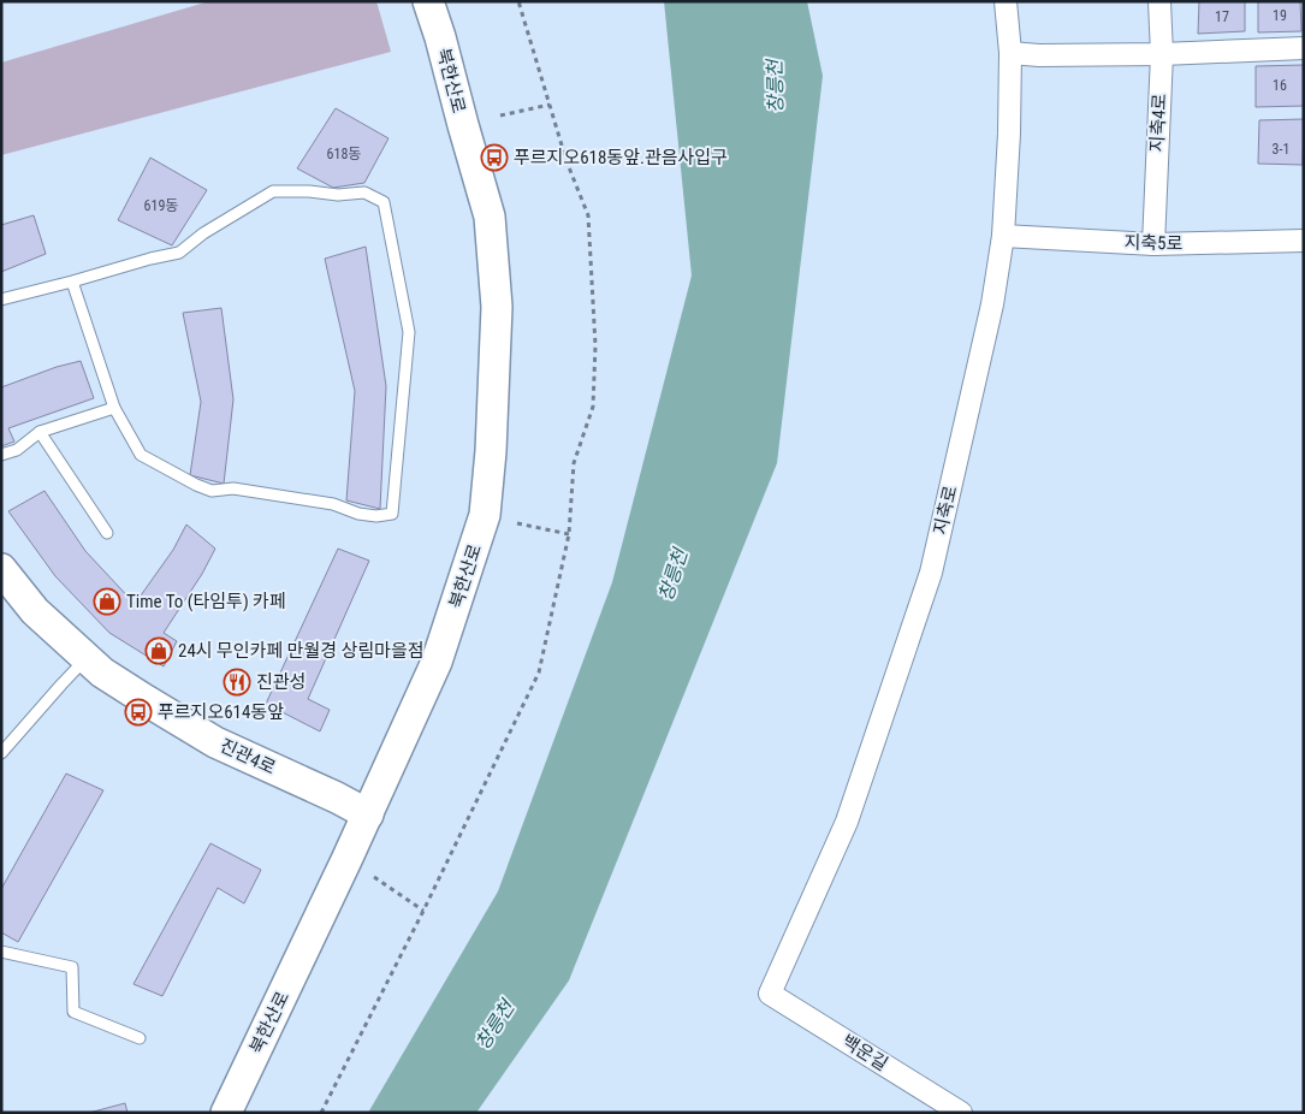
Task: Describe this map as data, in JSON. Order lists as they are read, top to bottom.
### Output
{
  "streets": {
    "main road": ["북한산로", "진관4로"],
    "street": [
      "지축4로",
      "지축5로",
      "지축로",
      "백운길"
    ]
  },
  "crossings": [
    ["북한산로", "진관4로"],
    ["지축4로", "지축5로"],
    ["지축5로", "지축로"],
    ["지축로", "백운길"]
  ],
  "water": ["창릉천"],
  "places": {
    "bus stop": ["푸르지오618동앞.관음사입구", "푸르지오614동앞"],
    "shop": ["Time To (타임투) 카페", "24시 무인카페 만월경 상림마을점"],
    "restaurant": ["진관성"]
  },
  "house_numbers": [
    "19",
    "17",
    "16",
    "3-1",
    "618동",
    "619동"
  ]
}
